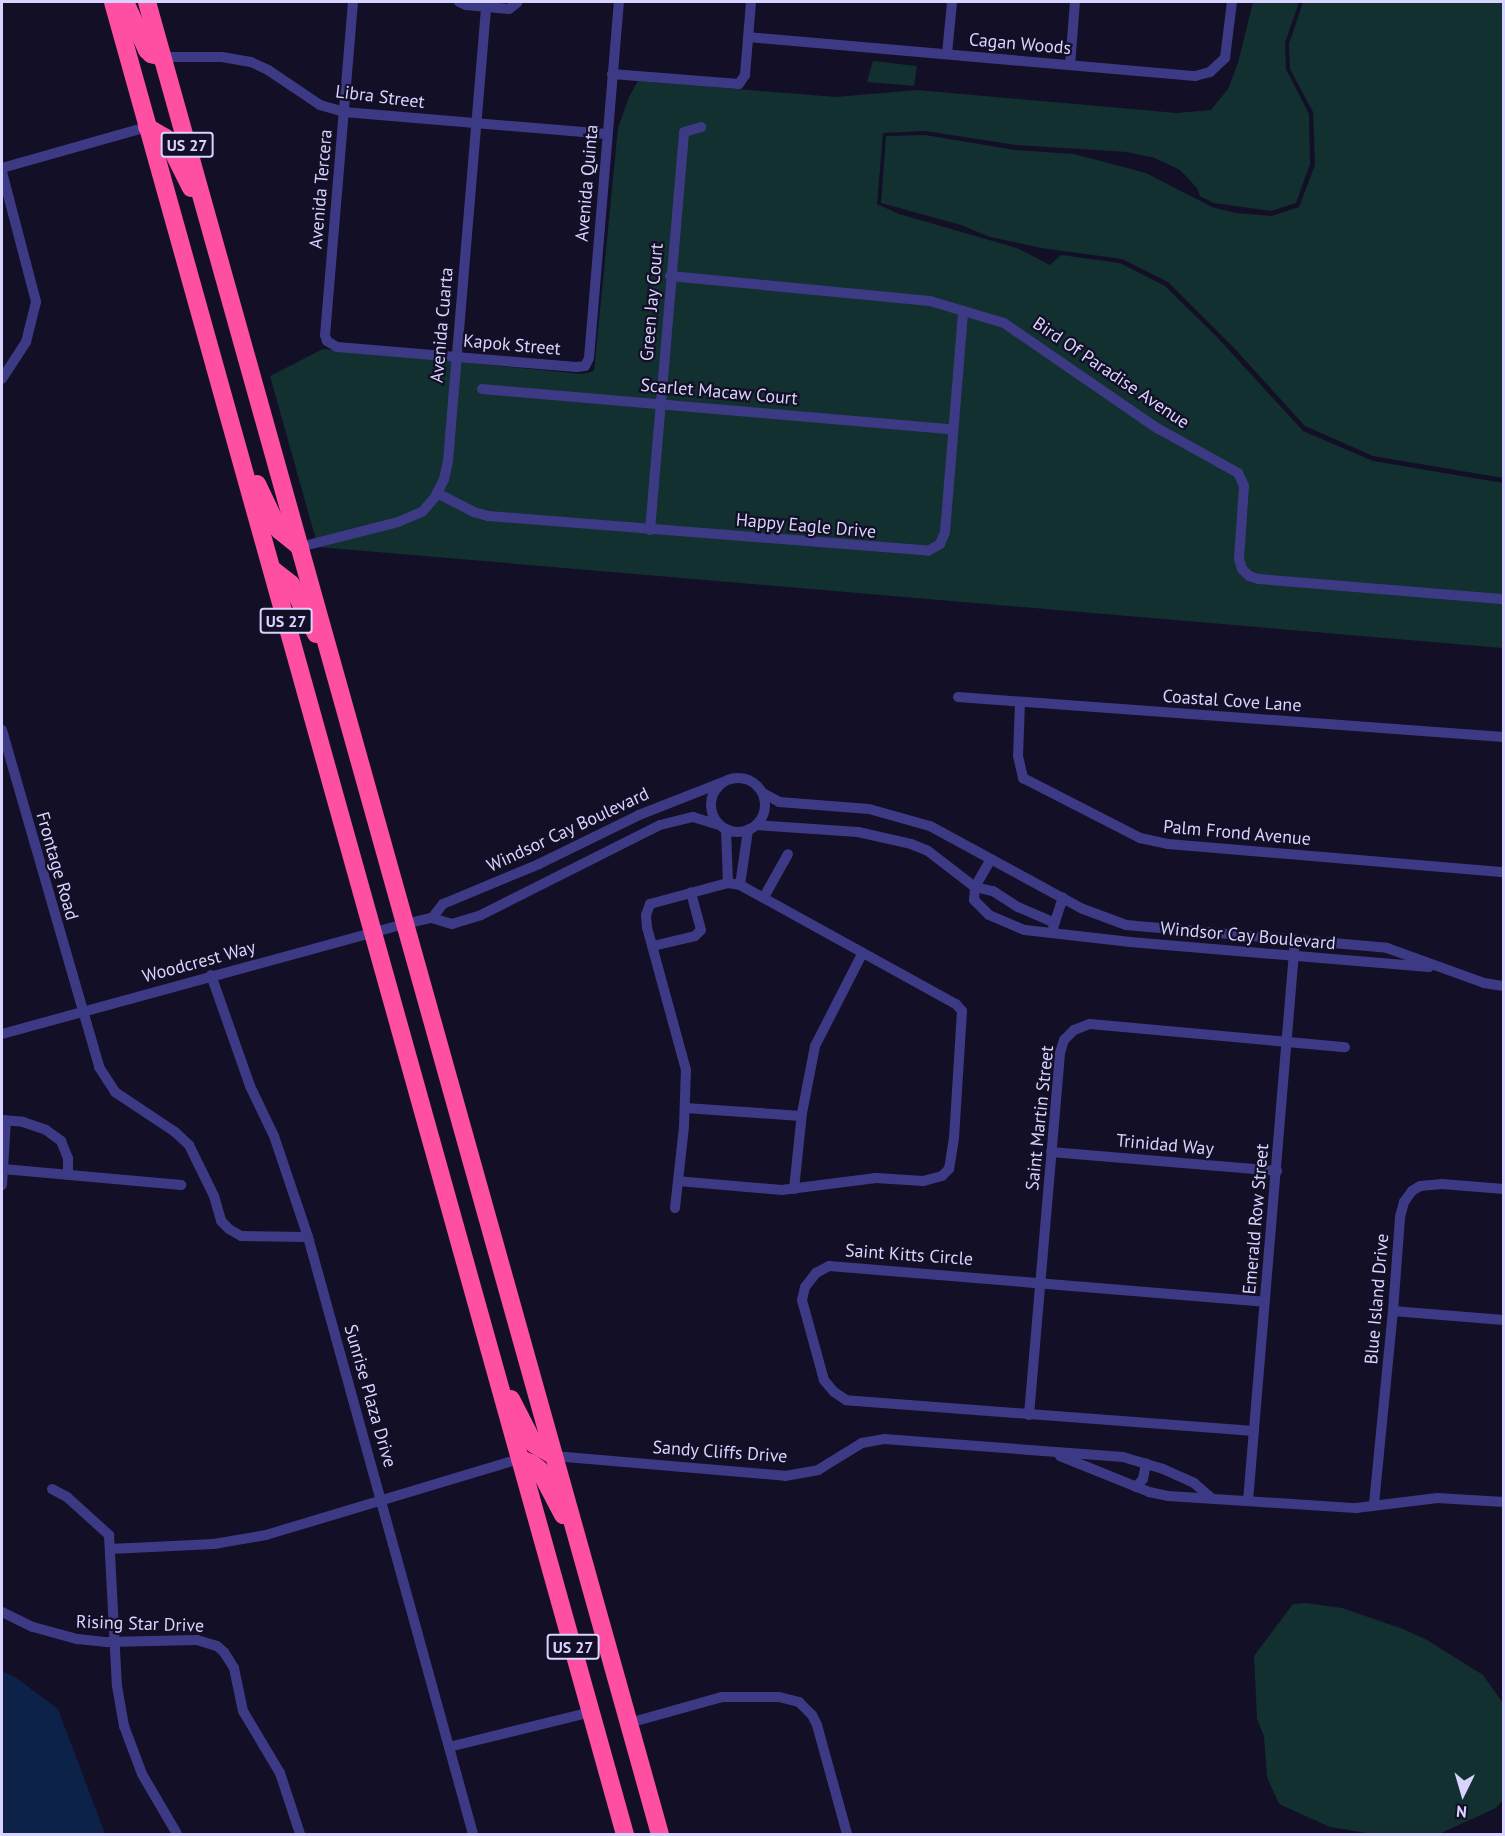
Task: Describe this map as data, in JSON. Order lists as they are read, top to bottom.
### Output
{
  "streets": {
    "highway": ["US 27"],
    "street": [
      "Cagan Woods",
      "Libra Street",
      "Avenida Quinta",
      "Avenida Tercera",
      "Green Jay Court",
      "Avenida Cuarta",
      "Kapok Street",
      "Bird Of Paradise Avenue",
      "Scarlet Macaw Court",
      "Happy Eagle Drive",
      "Coastal Cove Lane",
      "Windsor Cay Boulevard",
      "Palm Frond Avenue",
      "Frontage Road",
      "Woodcrest Way",
      "Saint Martin Street",
      "Trinidad Way",
      "Emerald Row Street",
      "Saint Kitts Circle",
      "Blue Island Drive",
      "Sunrise Plaza Drive",
      "Sandy Cliffs Drive",
      "Rising Star Drive"
    ]
  },
  "crossings": [
    ["Libra Street", "US 27"],
    ["Libra Street", "Avenida Quinta"],
    ["Libra Street", "Avenida Tercera"],
    ["Libra Street", "Avenida Cuarta"],
    ["US 27", "Avenida Cuarta"],
    ["US 27", "Windsor Cay Boulevard"],
    ["US 27", "Woodcrest Way"],
    ["US 27", "Sandy Cliffs Drive"],
    ["Avenida Quinta", "Kapok Street"],
    ["Avenida Tercera", "Kapok Street"],
    ["Green Jay Court", "Bird Of Paradise Avenue"],
    ["Green Jay Court", "Scarlet Macaw Court"],
    ["Green Jay Court", "Happy Eagle Drive"],
    ["Avenida Cuarta", "Kapok Street"],
    ["Avenida Cuarta", "Happy Eagle Drive"],
    ["Bird Of Paradise Avenue", "Happy Eagle Drive"],
    ["Scarlet Macaw Court", "Happy Eagle Drive"],
    ["Coastal Cove Lane", "Palm Frond Avenue"],
    ["Windsor Cay Boulevard", "Woodcrest Way"],
    ["Windsor Cay Boulevard", "Emerald Row Street"],
    ["Frontage Road", "Woodcrest Way"],
    ["Frontage Road", "Sunrise Plaza Drive"],
    ["Woodcrest Way", "Sunrise Plaza Drive"],
    ["Saint Martin Street", "Trinidad Way"],
    ["Saint Martin Street", "Emerald Row Street"],
    ["Saint Martin Street", "Saint Kitts Circle"],
    ["Trinidad Way", "Emerald Row Street"],
    ["Emerald Row Street", "Saint Kitts Circle"],
    ["Emerald Row Street", "Sandy Cliffs Drive"],
    ["Blue Island Drive", "Sandy Cliffs Drive"]
  ],
  "north": "bottom"
}
